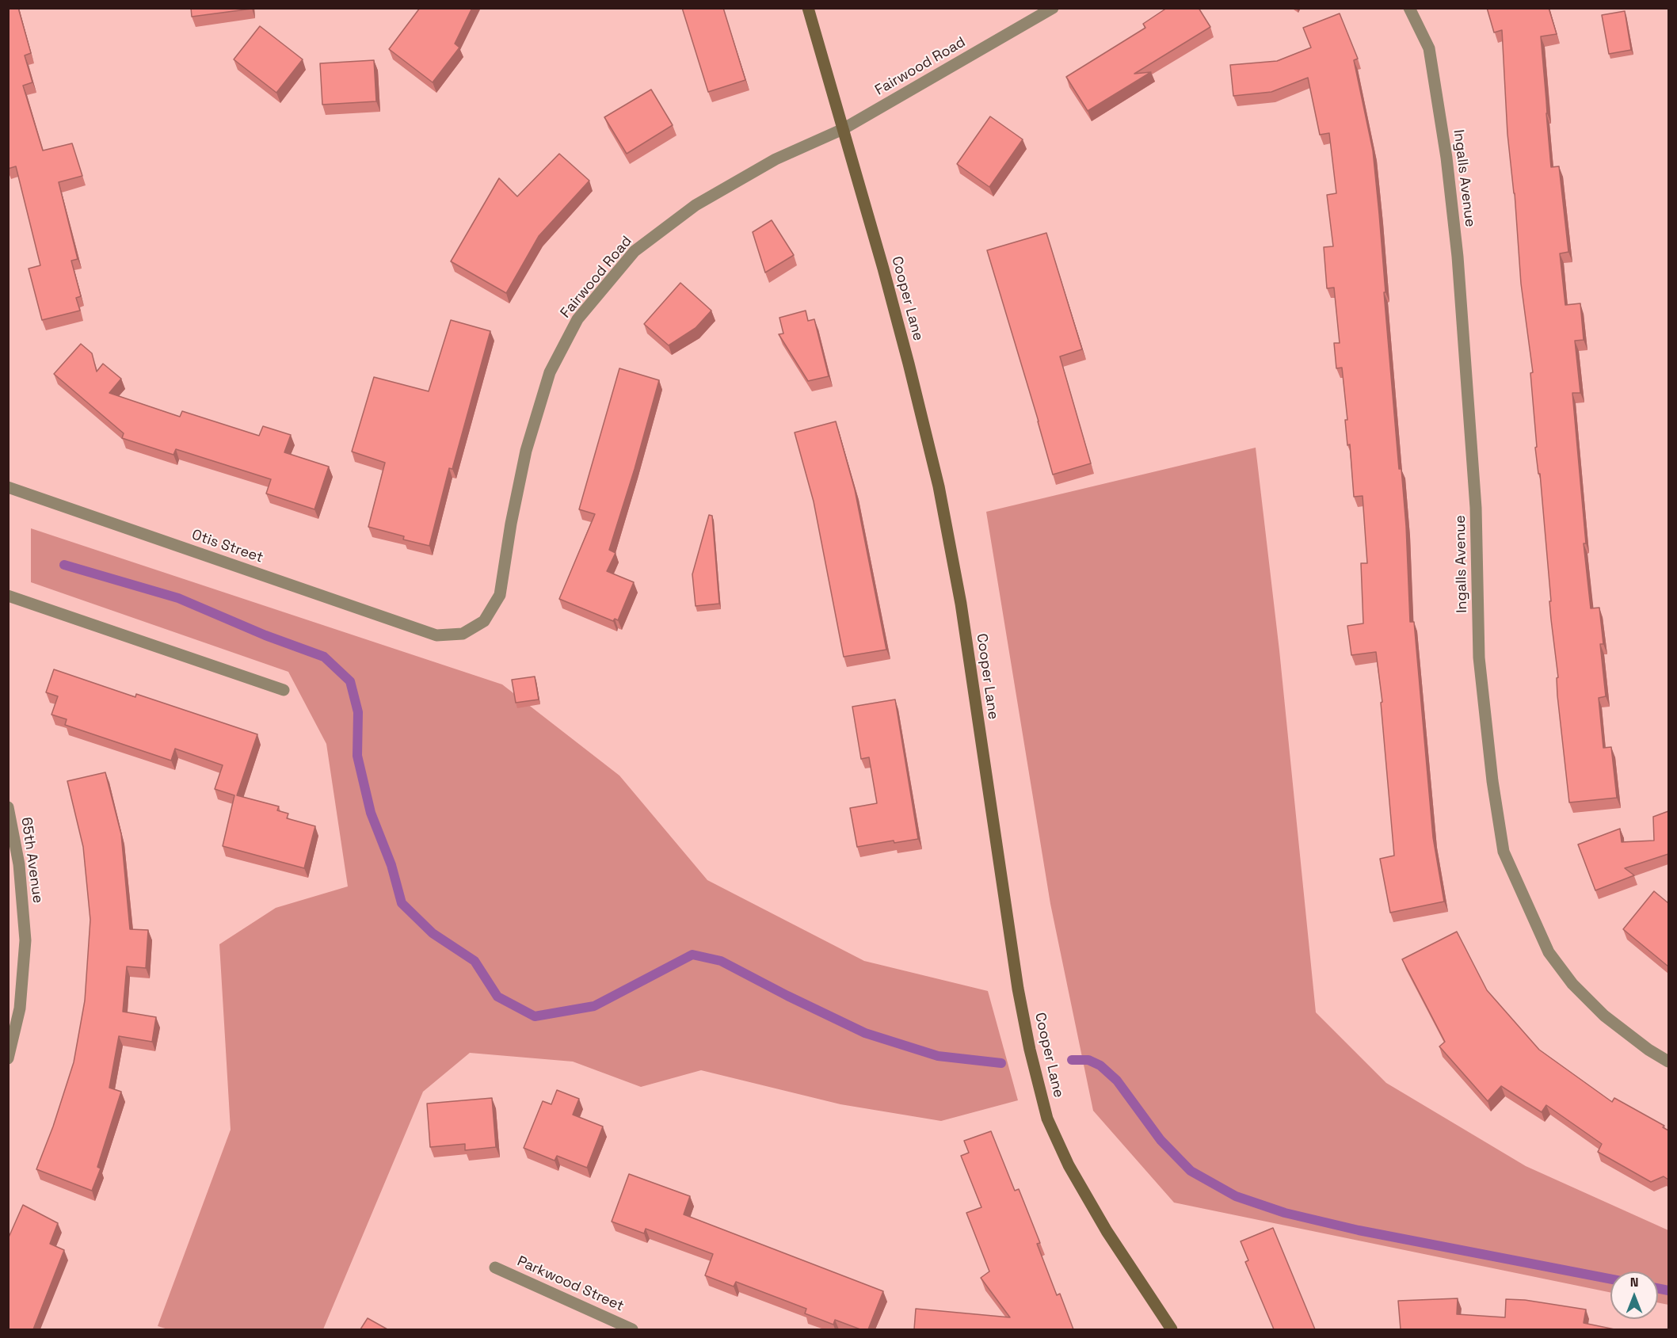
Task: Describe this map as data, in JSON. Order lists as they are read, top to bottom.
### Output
{
  "streets": {
    "street": [
      "Fairwood Road",
      "Ingalls Avenue",
      "Cooper Lane",
      "Otis Street",
      "65th Avenue",
      "Parkwood Street"
    ]
  },
  "crossings": [
    ["Fairwood Road", "Cooper Lane"],
    ["Fairwood Road", "Otis Street"]
  ],
  "north": "top"
}
